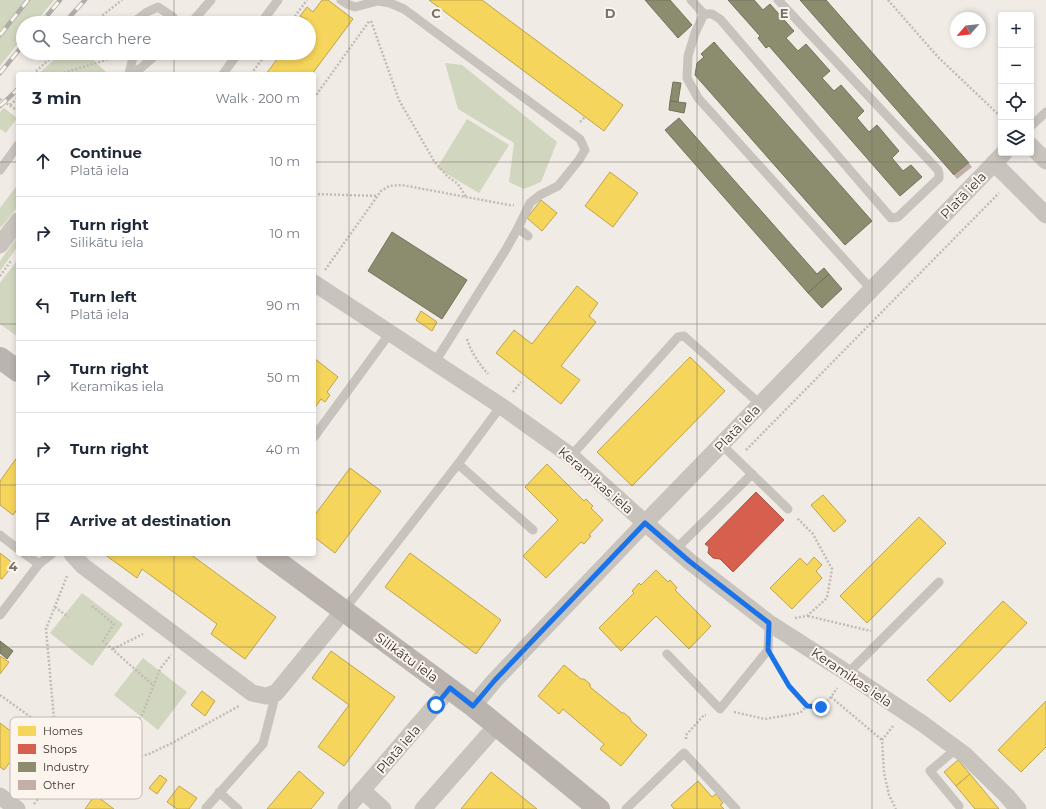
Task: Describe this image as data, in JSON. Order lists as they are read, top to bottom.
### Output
{
  "streets": {
    "main road": ["Silikātu iela"],
    "street": ["Platā iela", "Keramikas iela"]
  },
  "crossings": [
    ["Platā iela", "Keramikas iela"],
    ["Platā iela", "Silikātu iela"]
  ],
  "legend": [
    "Homes",
    "Shops",
    "Industry",
    "Other"
  ],
  "north": "bottom left",
  "page": {
    "map_buttons": ["+", "−"],
    "search": "Search here",
    "heading": ["3 min", "Walk · 200 m"],
    "list": [
      ["Continue", "Platā iela", "10 m"],
      ["Turn right", "Silikātu iela", "10 m"],
      ["Turn left", "Platā iela", "90 m"],
      ["Turn right", "Keramikas iela", "50 m"],
      ["Turn right", "40 m"],
      "Arrive at destination"
    ]
  },
  "grid": {
    "columns": ["C", "D", "E"],
    "rows": ["4"]
  }
}
